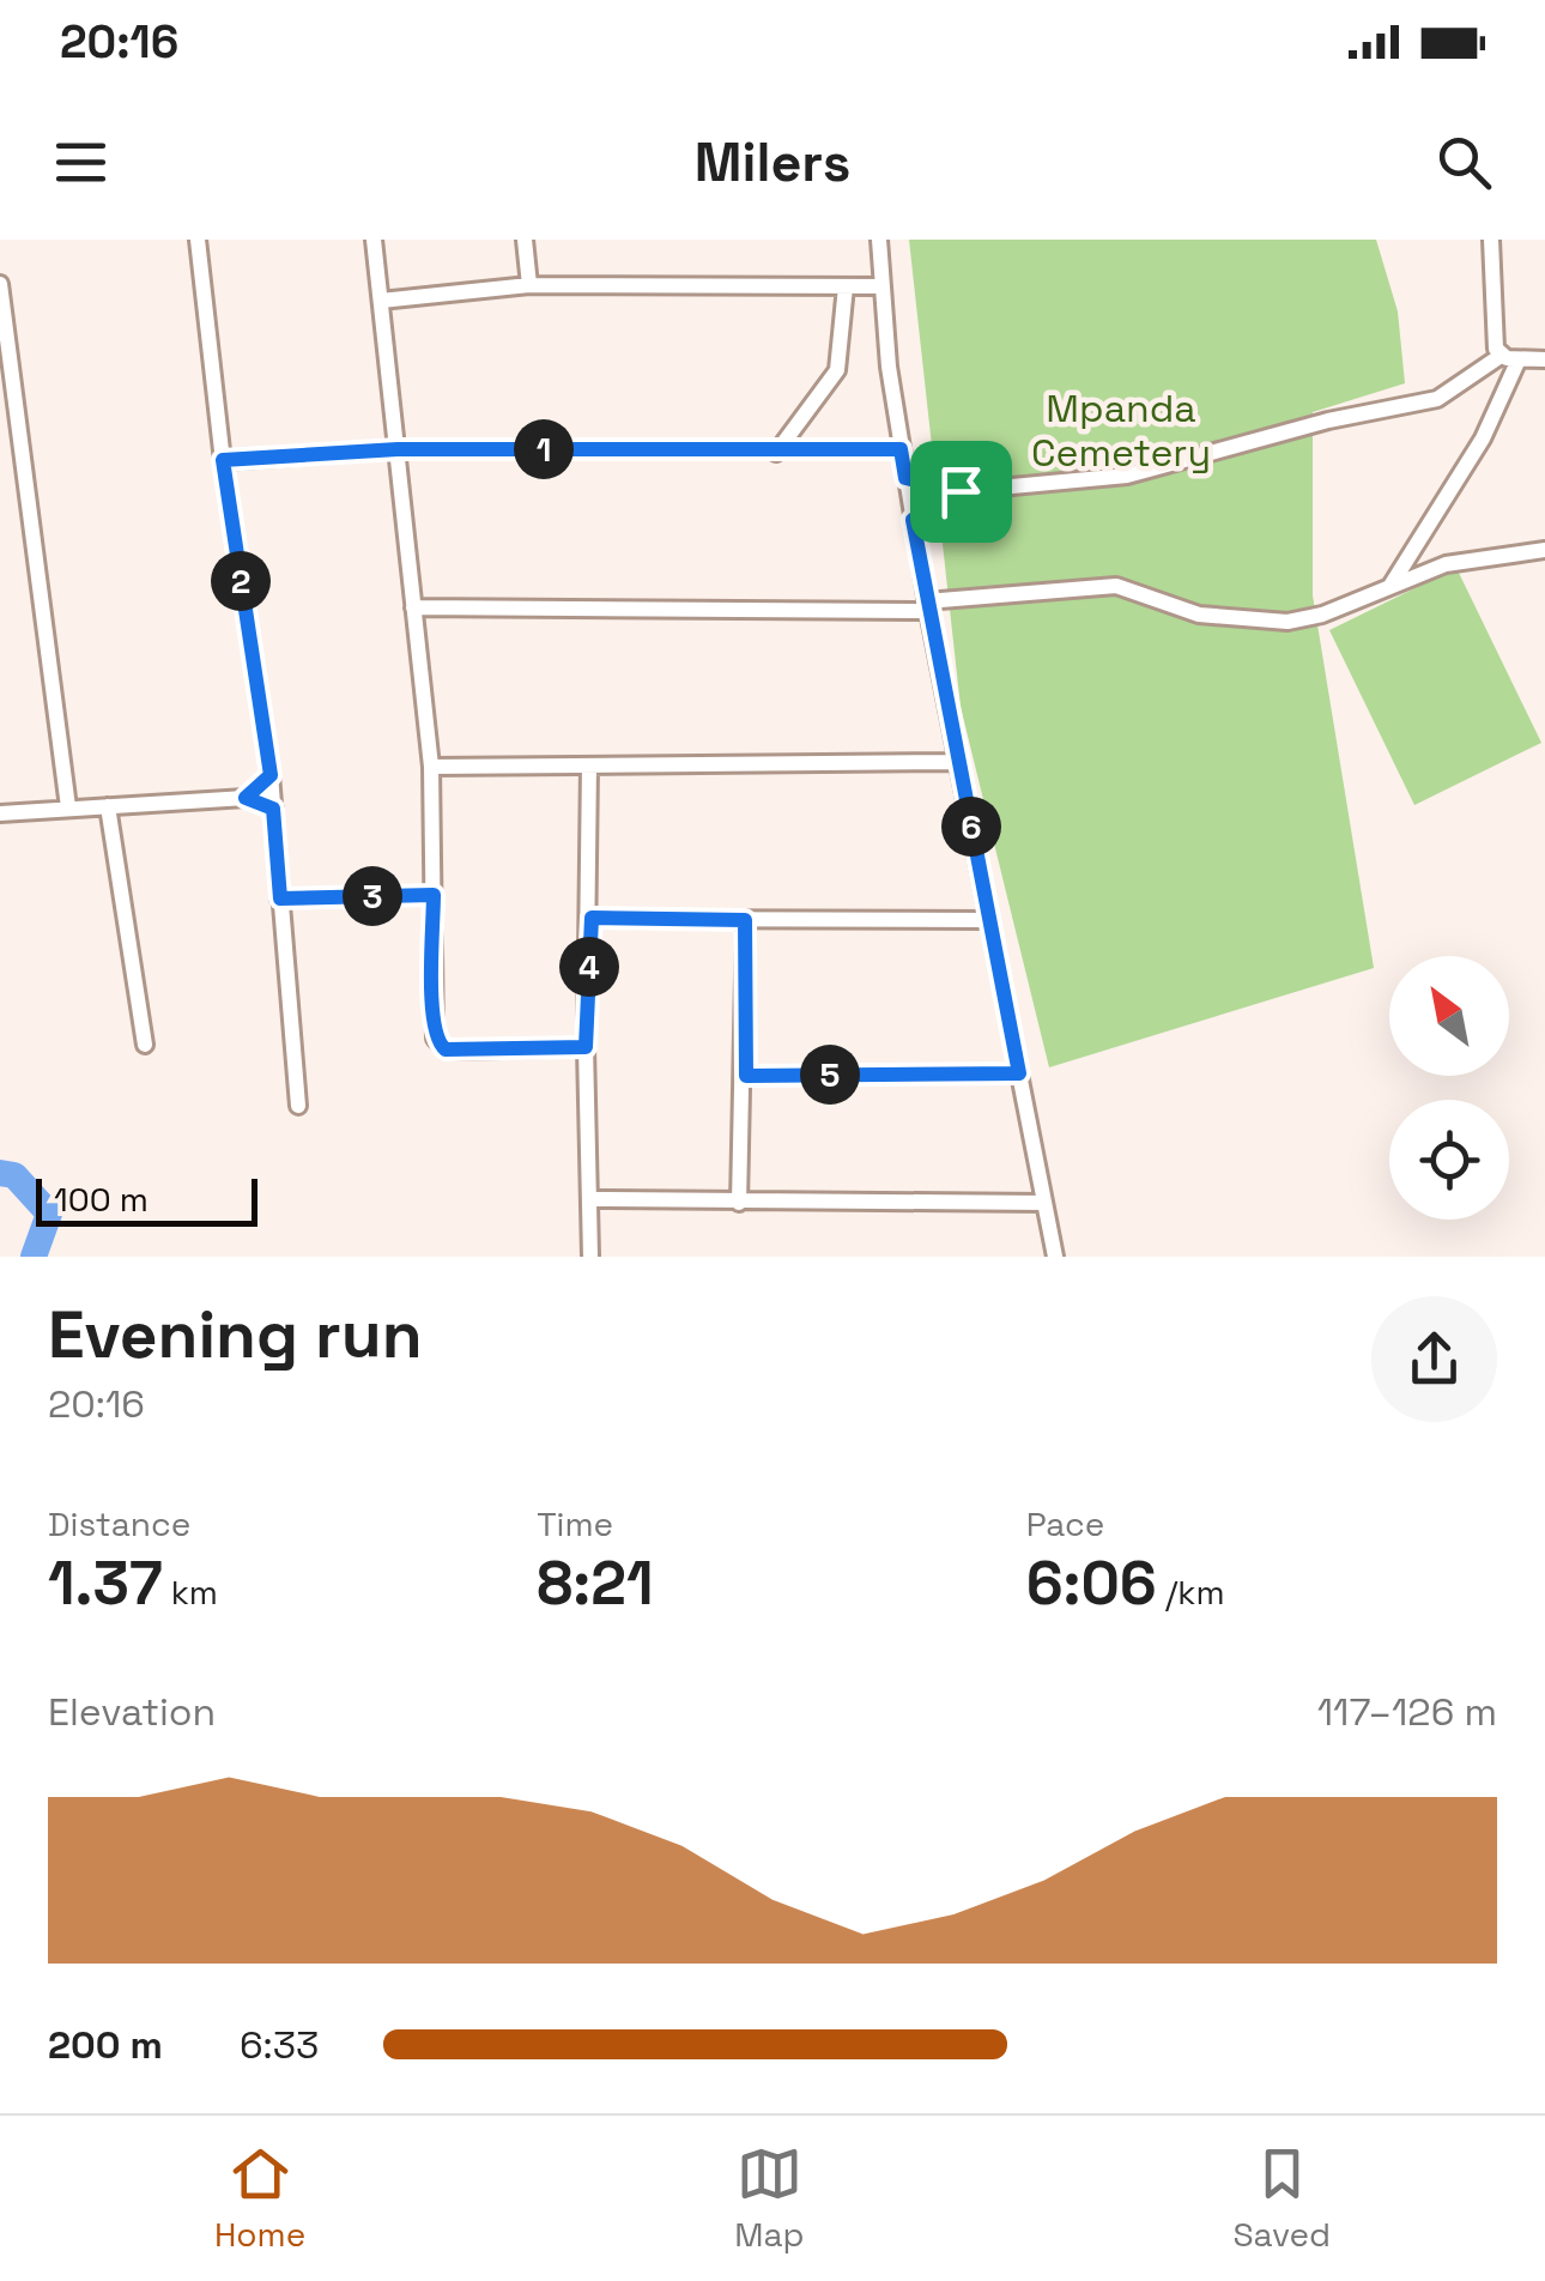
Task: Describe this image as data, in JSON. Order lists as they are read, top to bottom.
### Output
{
  "parks": ["Mpanda Cemetery"],
  "scale_bar": "100 m",
  "north": "top left",
  "page": {
    "status": "20:16",
    "header": "Milers",
    "pins": [
      "1",
      "2",
      "6",
      "3",
      "4",
      "5"
    ],
    "scale": "100 m",
    "heading": ["Evening run", "20:16"],
    "stats": [
      ["Distance", "1.37 km"],
      ["Time", "8:21"],
      ["Pace", "6:06 /km"]
    ],
    "chart": ["Elevation", "117–126 m"],
    "list": [
      {
        "name": "200 m",
        "note": "6:33"
      }
    ],
    "tabs": ["Home", "Map", "Saved"]
  }
}
